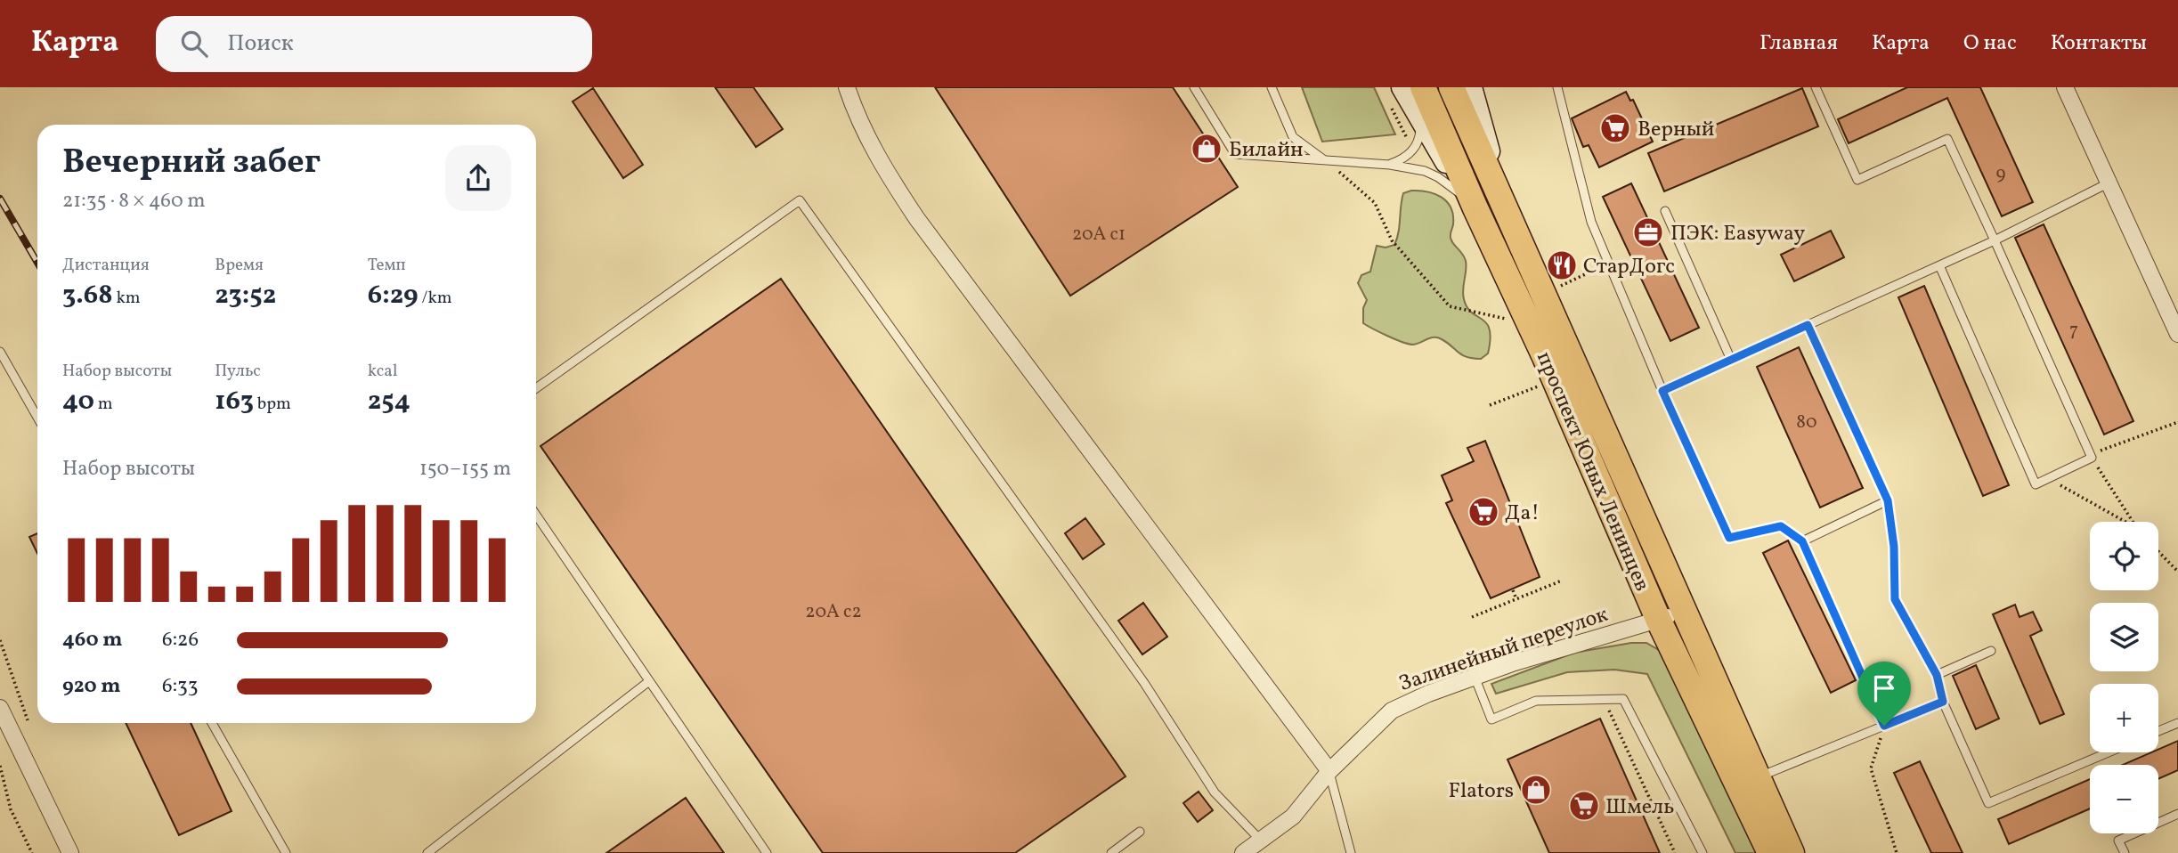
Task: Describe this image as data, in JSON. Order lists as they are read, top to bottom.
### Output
{
  "streets": {
    "main road": ["проспект Юных Ленинцев"],
    "street": ["Залинейный переулок"]
  },
  "crossings": [
    ["проспект Юных Ленинцев", "Залинейный переулок"]
  ],
  "places": {
    "supermarket": ["Верный", "Да!", "Шмель"],
    "shop": ["Билайн", "Flators"],
    "office": ["ПЭК: Easyway"],
    "restaurant": ["СтарДогс"]
  },
  "house_numbers": [
    "9",
    "20А с1",
    "7",
    "80",
    "20А с2"
  ],
  "page": {
    "header": "Карта",
    "search": "Поиск",
    "nav": [
      "Главная",
      "Карта",
      "О нас",
      "Контакты"
    ],
    "heading": ["Вечерний забег", "21:35 · 8 × 460 m"],
    "stats": [
      ["Дистанция", "3.68 km"],
      ["Время", "23:52"],
      ["Темп", "6:29 /km"],
      ["Набор высоты", "40 m"],
      ["Пульс", "163 bpm"],
      ["kcal", "254"]
    ],
    "chart": ["Набор высоты", "150–155 m"],
    "map_buttons": ["+", "−"],
    "list": [
      {
        "name": "460 m",
        "note": "6:26"
      },
      {
        "name": "920 m",
        "note": "6:33"
      }
    ]
  }
}
